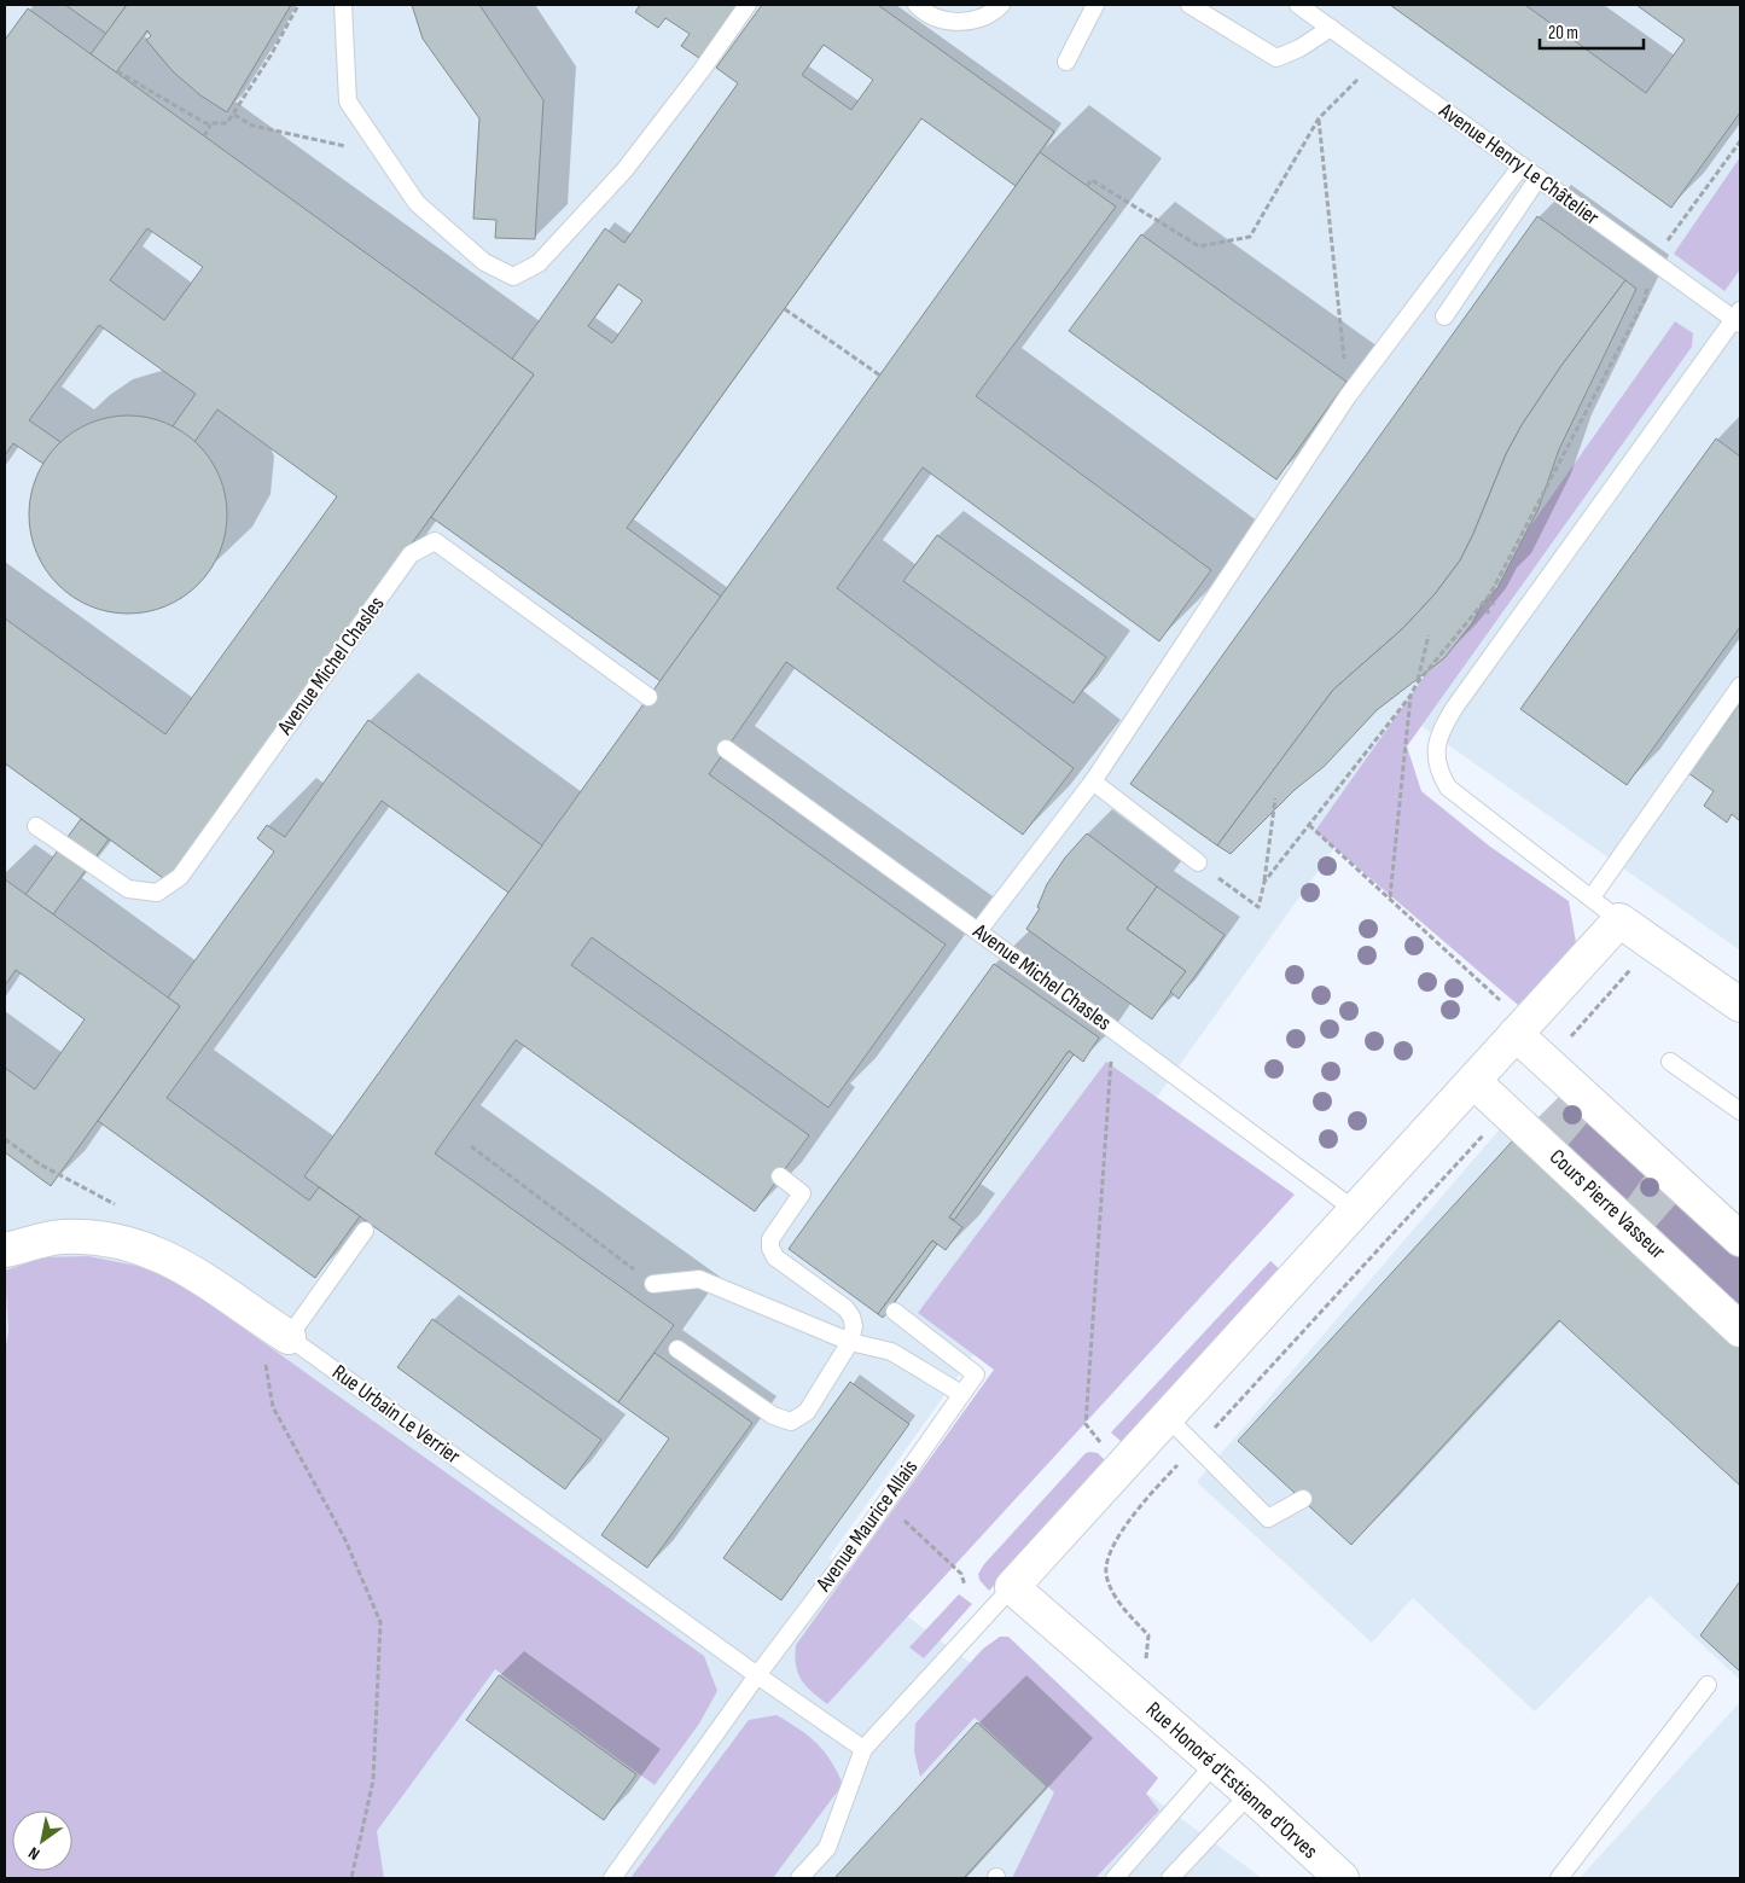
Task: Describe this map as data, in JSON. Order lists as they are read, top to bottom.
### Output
{
  "streets": {
    "street": ["Cours Pierre Vasseur", "Rue Urbain Le Verrier", "Rue Honoré d'Estienne d'Orves"],
    "lane": ["Avenue Henry Le Châtelier", "Avenue Michel Chasles", "Avenue Maurice Allais"]
  },
  "crossings": [
    ["Rue Urbain Le Verrier", "Avenue Maurice Allais"]
  ],
  "scale_bar": "20 m",
  "north": "bottom left"
}
